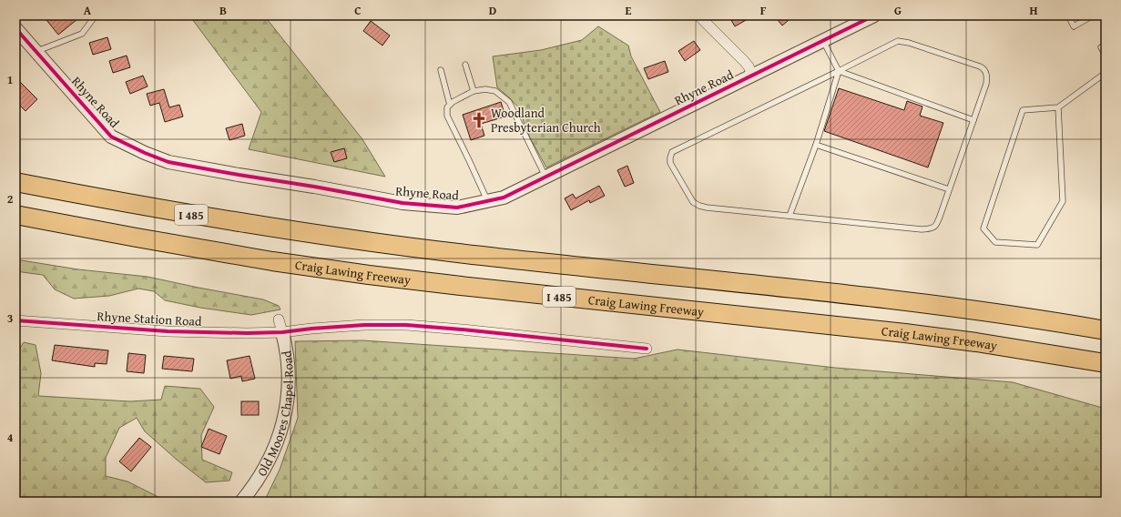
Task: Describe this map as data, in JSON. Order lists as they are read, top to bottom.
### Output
{
  "streets": {
    "highway": ["I 485", "Craig Lawing Freeway"],
    "street": ["Rhyne Road", "Rhyne Station Road", "Old Moores Chapel Road"]
  },
  "crossings": [
    ["Rhyne Station Road", "Old Moores Chapel Road"]
  ],
  "places": {
    "church": ["Woodland Presbyterian Church"]
  },
  "grid": {
    "columns": [
      "A",
      "B",
      "C",
      "D",
      "E",
      "F",
      "G",
      "H"
    ],
    "rows": [
      "1",
      "2",
      "3",
      "4"
    ]
  }
}
